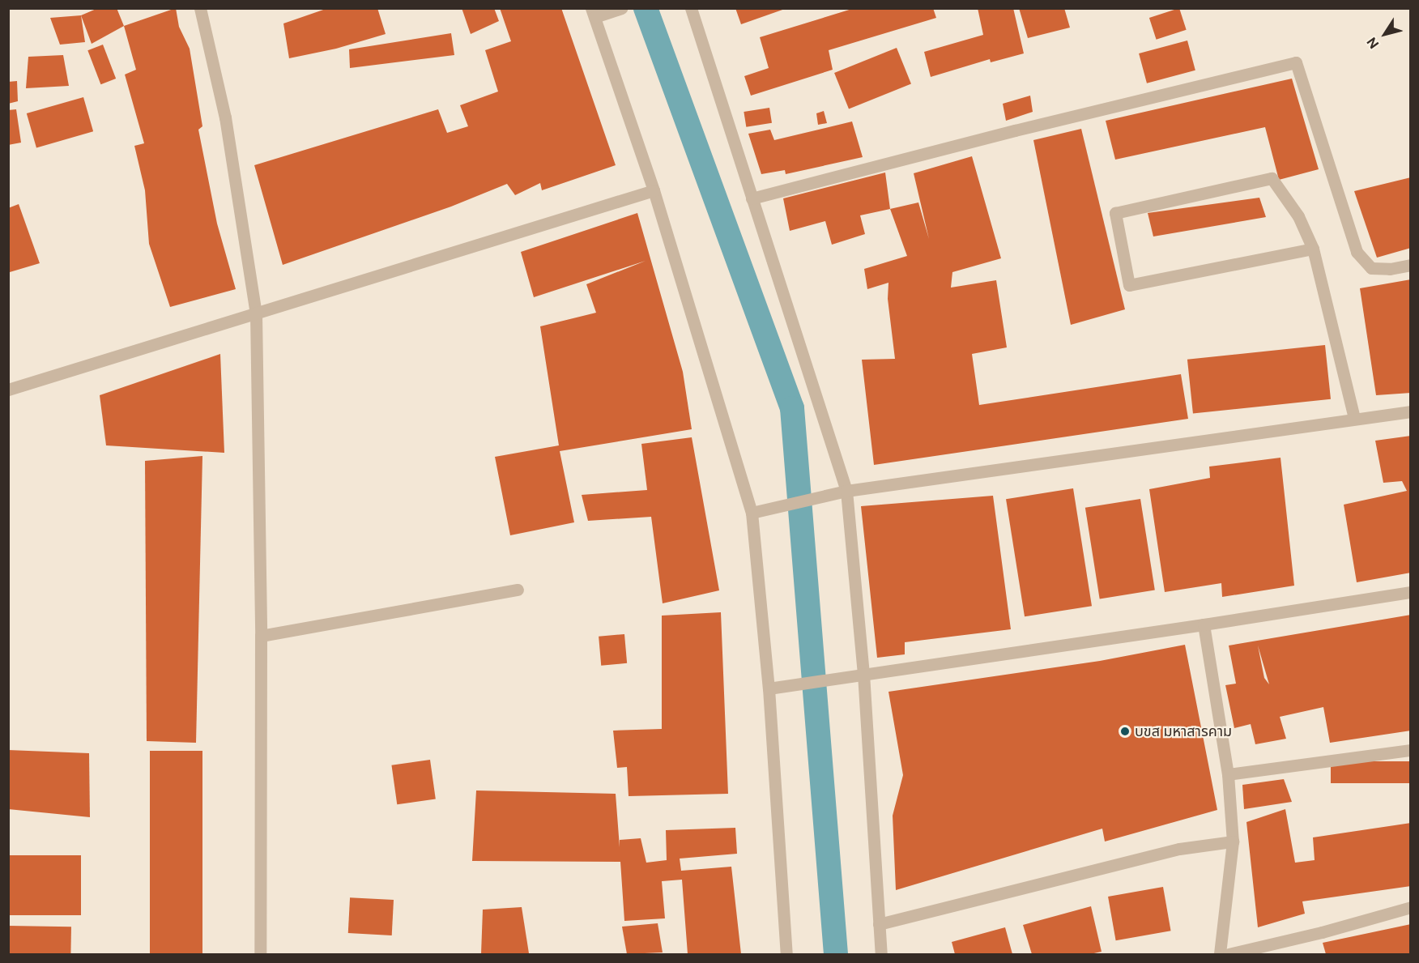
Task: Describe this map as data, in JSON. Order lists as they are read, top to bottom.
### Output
{
  "places": ["บขส มหาสารคาม"],
  "north": "bottom left"
}
